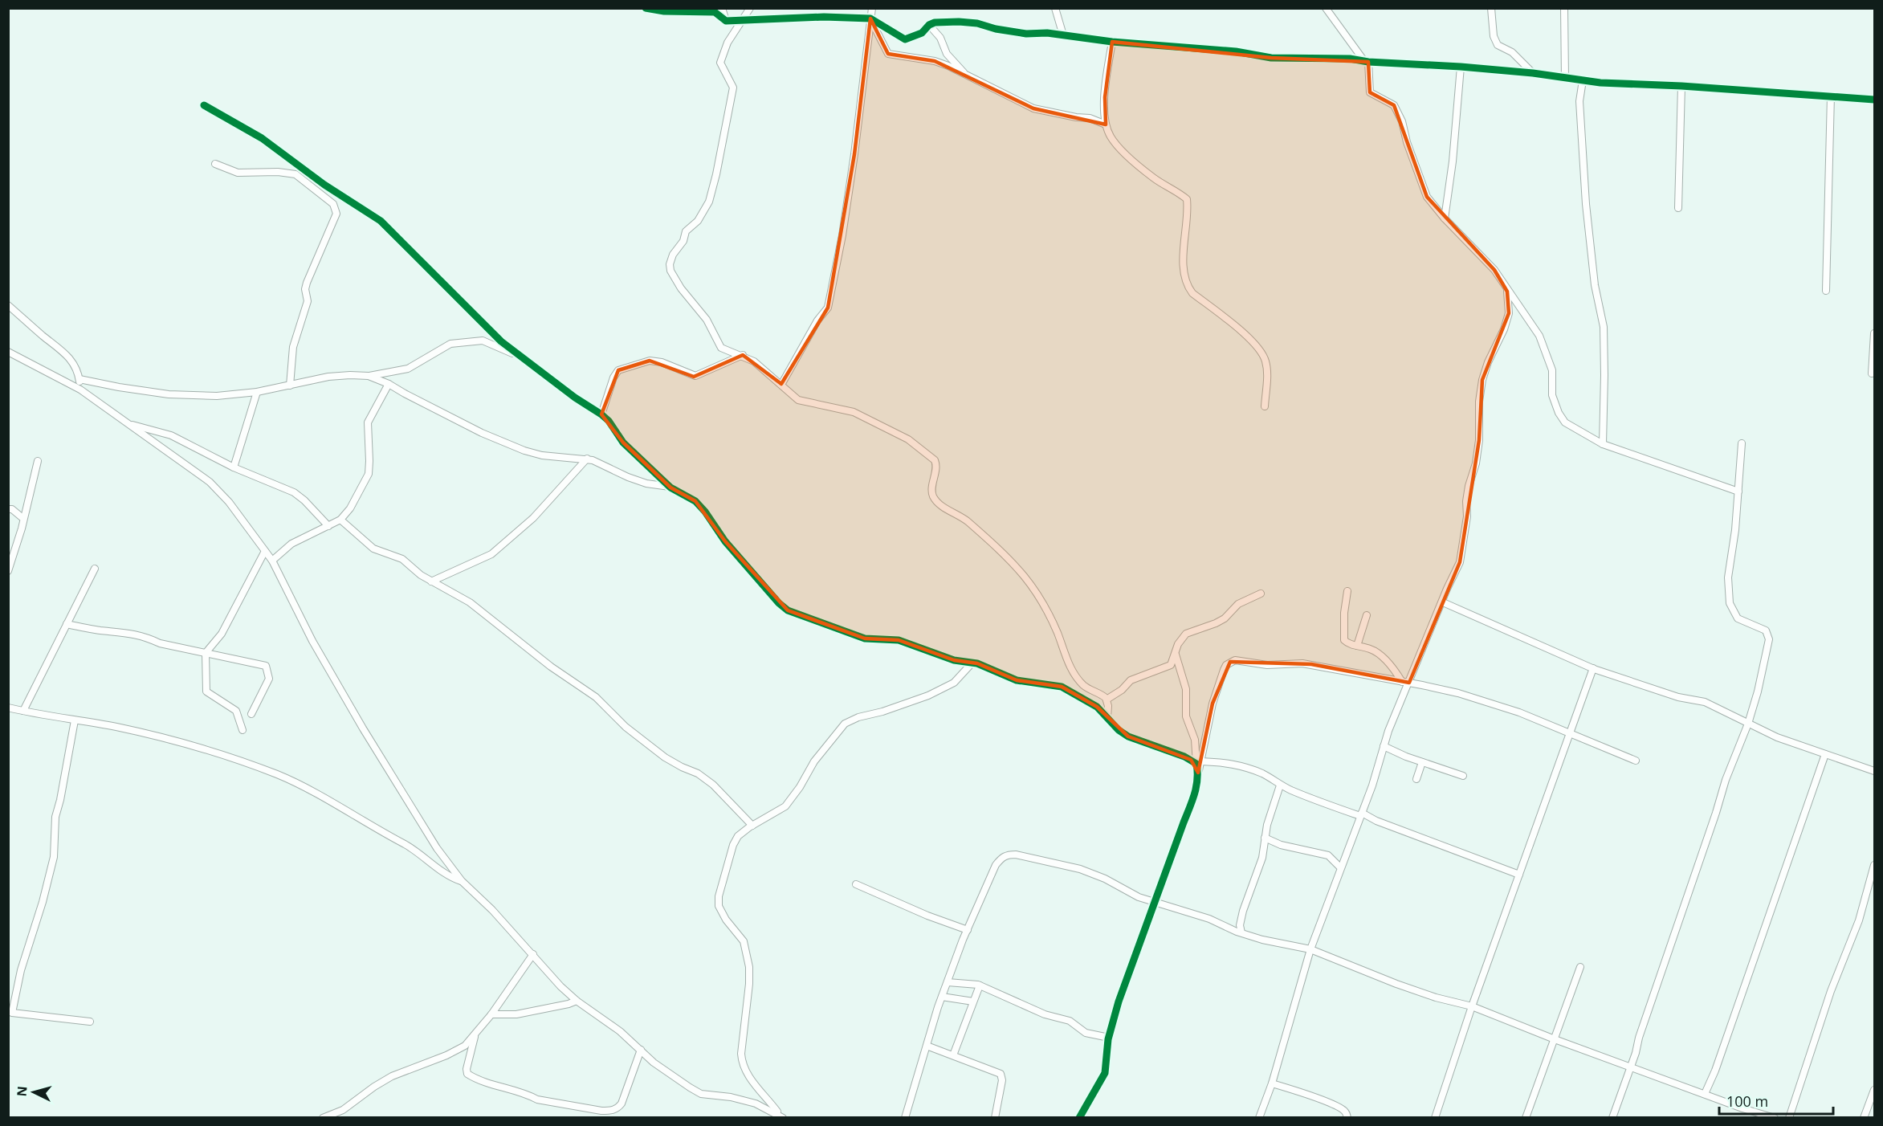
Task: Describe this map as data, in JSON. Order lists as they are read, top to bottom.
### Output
{
  "scale_bar": "100 m",
  "north": "left"
}
